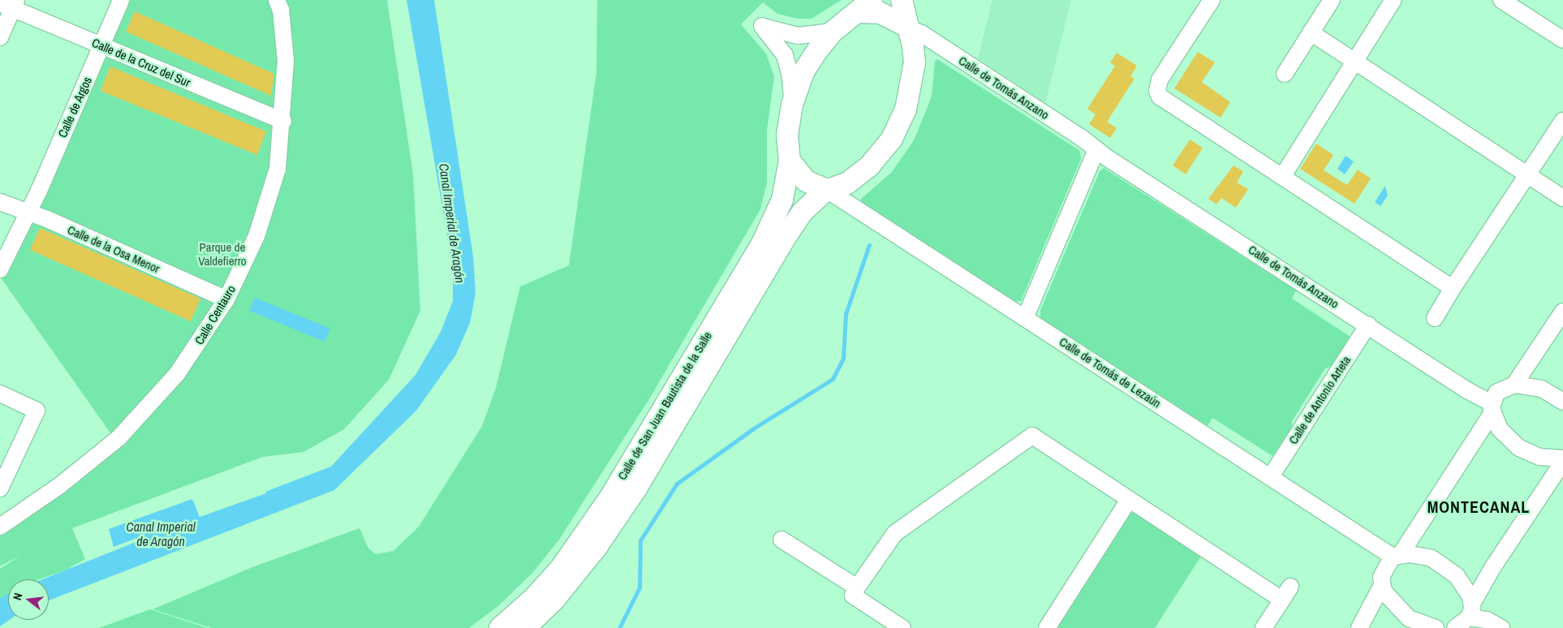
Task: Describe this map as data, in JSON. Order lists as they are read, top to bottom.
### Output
{
  "streets": {
    "main road": ["Calle de San Juan Bautista de la Salle"],
    "street": [
      "Calle de la Cruz del Sur",
      "Calle de Tomás Anzano",
      "Calle de Argos",
      "Calle de la Osa Menor",
      "Calle Centauro",
      "Calle de Tomás de Lezaún",
      "Calle de Antonio Arteta"
    ]
  },
  "crossings": [
    ["Calle de la Cruz del Sur", "Calle de Argos"],
    ["Calle de la Cruz del Sur", "Calle Centauro"],
    ["Calle de Tomás Anzano", "Calle de Antonio Arteta"],
    ["Calle de Tomás Anzano", "Calle de San Juan Bautista de la Salle"],
    ["Calle de Argos", "Calle de la Osa Menor"],
    ["Calle de la Osa Menor", "Calle Centauro"],
    ["Calle de Tomás de Lezaún", "Calle de Antonio Arteta"],
    ["Calle de Tomás de Lezaún", "Calle de San Juan Bautista de la Salle"]
  ],
  "districts": ["MONTECANAL"],
  "water": ["Canal Imperial de Aragón"],
  "parks": ["Parque de Valdefierro"],
  "north": "left"
}
